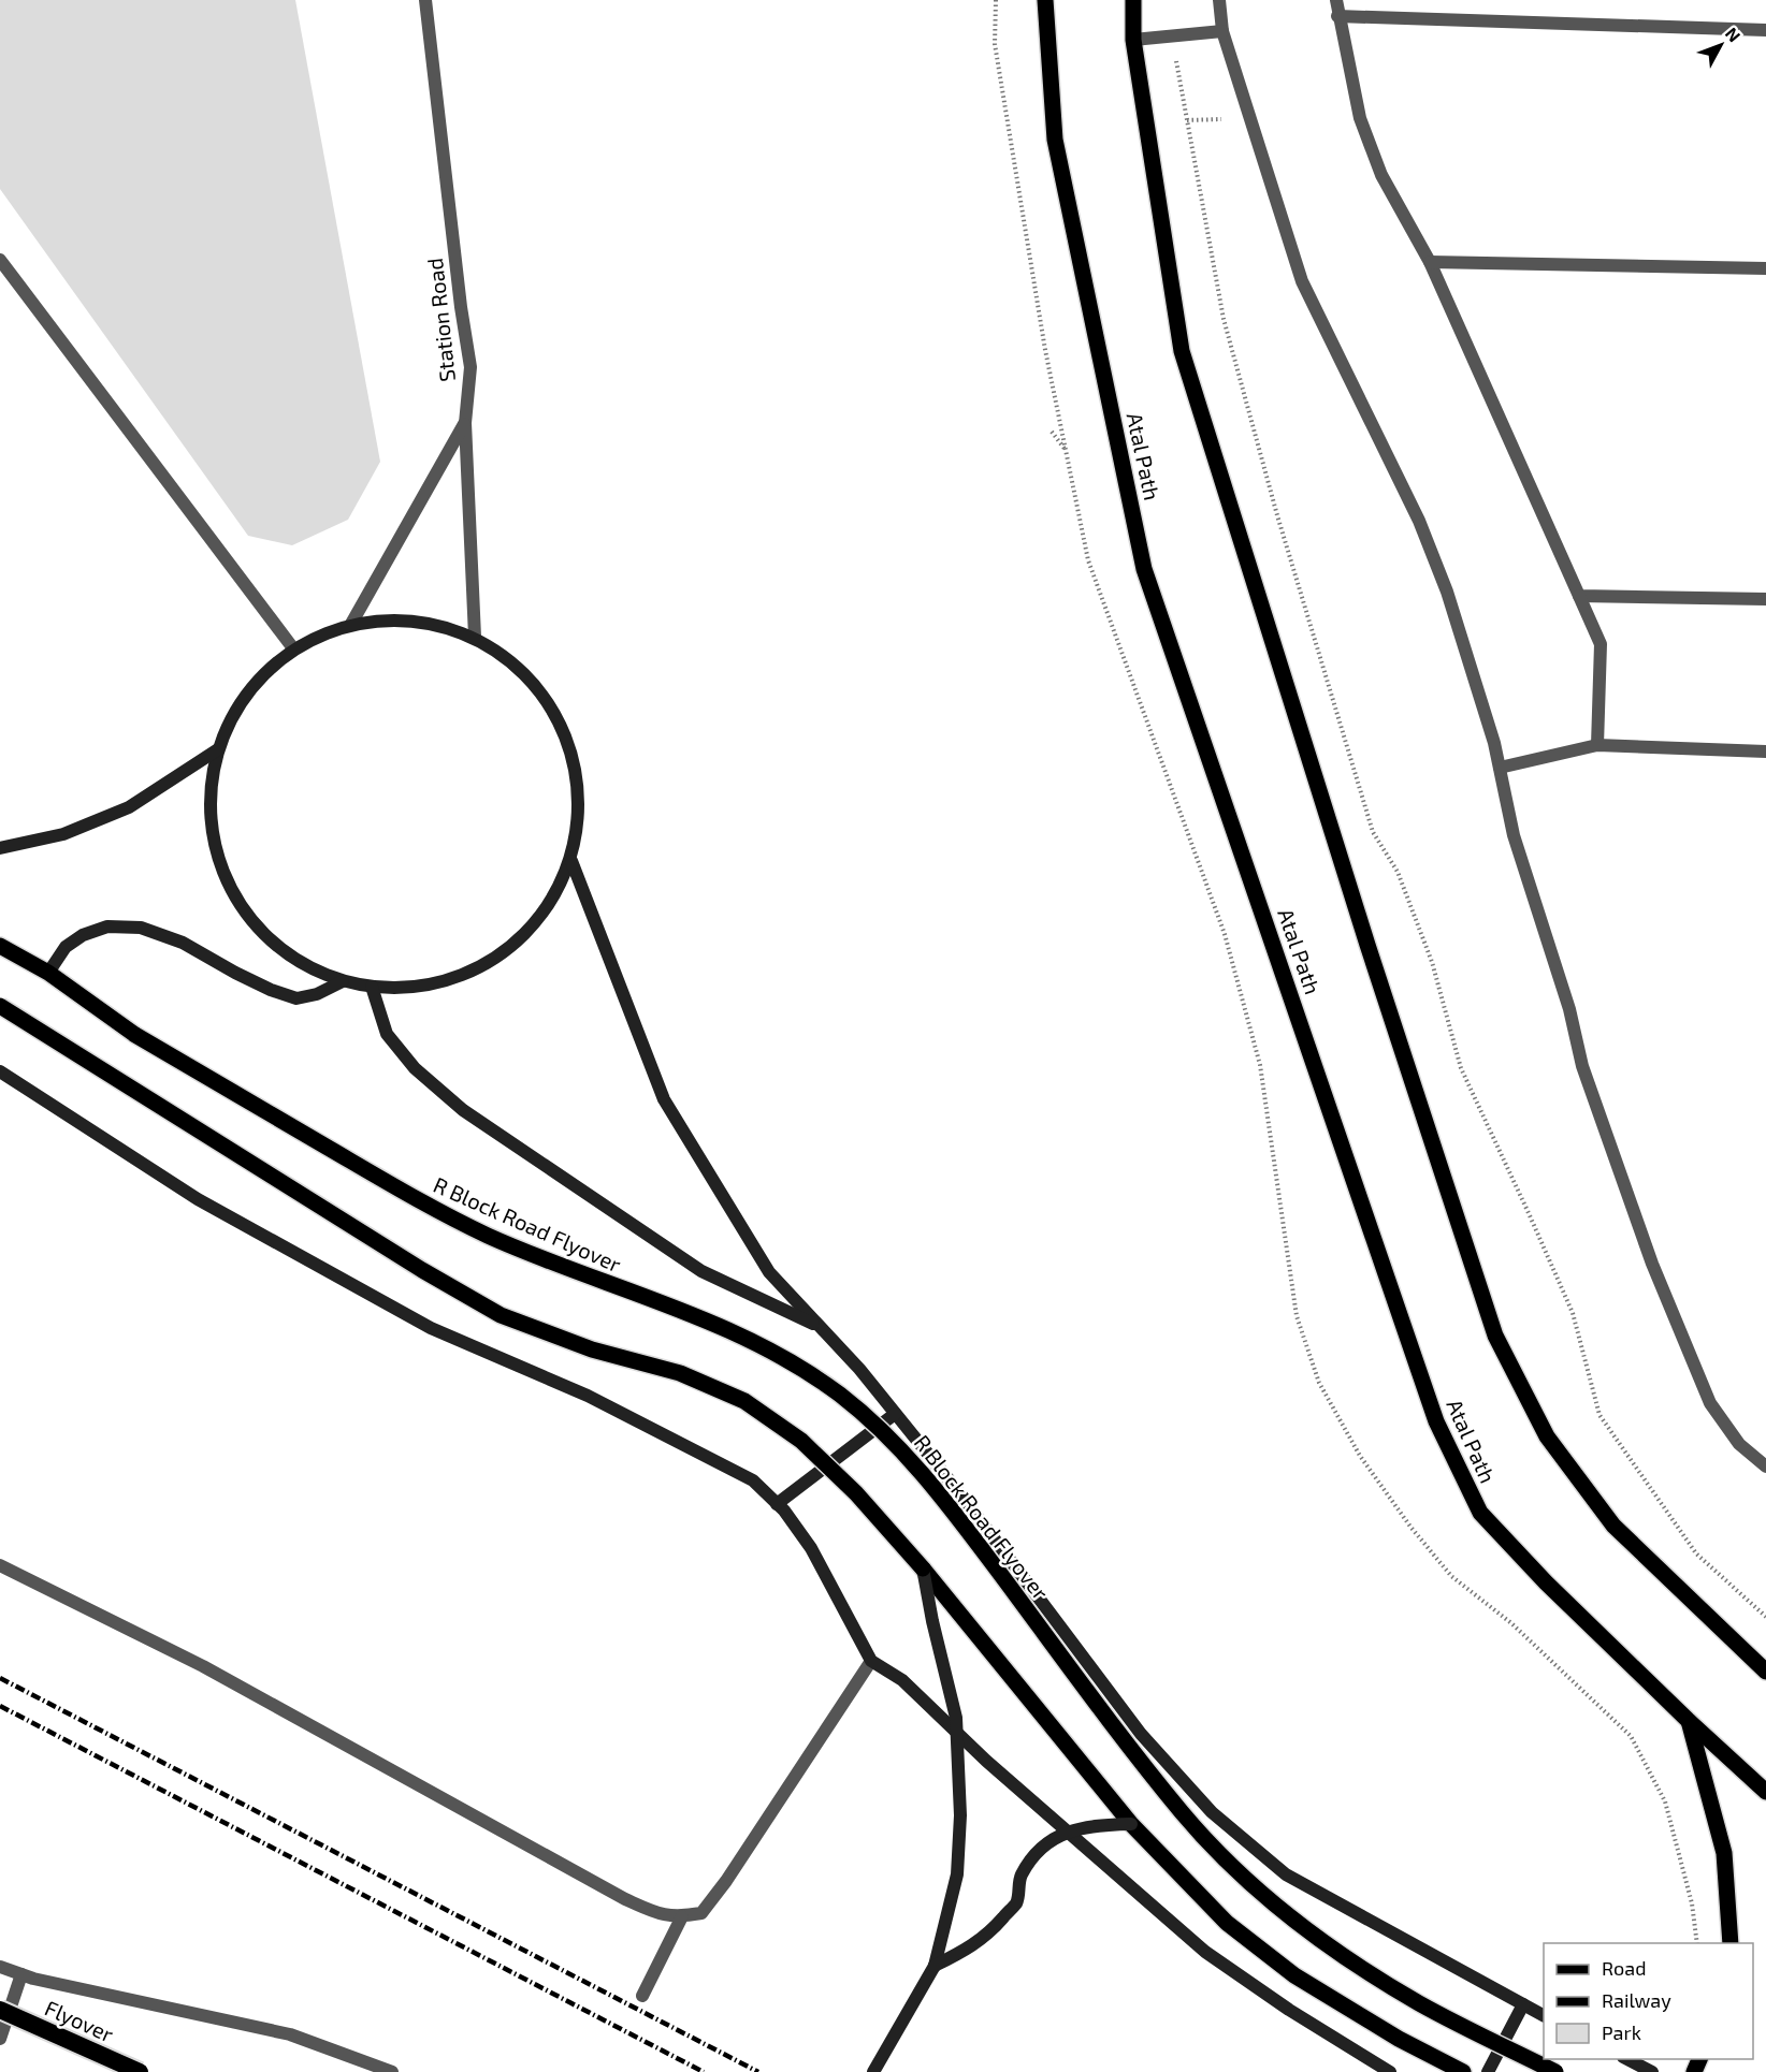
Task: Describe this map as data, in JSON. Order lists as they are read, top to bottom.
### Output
{
  "streets": {
    "highway": ["Flyover"],
    "main road": ["Atal Path", "R Block Road Flyover"],
    "street": ["Station Road"]
  },
  "legend": ["Road", "Railway", "Park"],
  "north": "top right"
}
